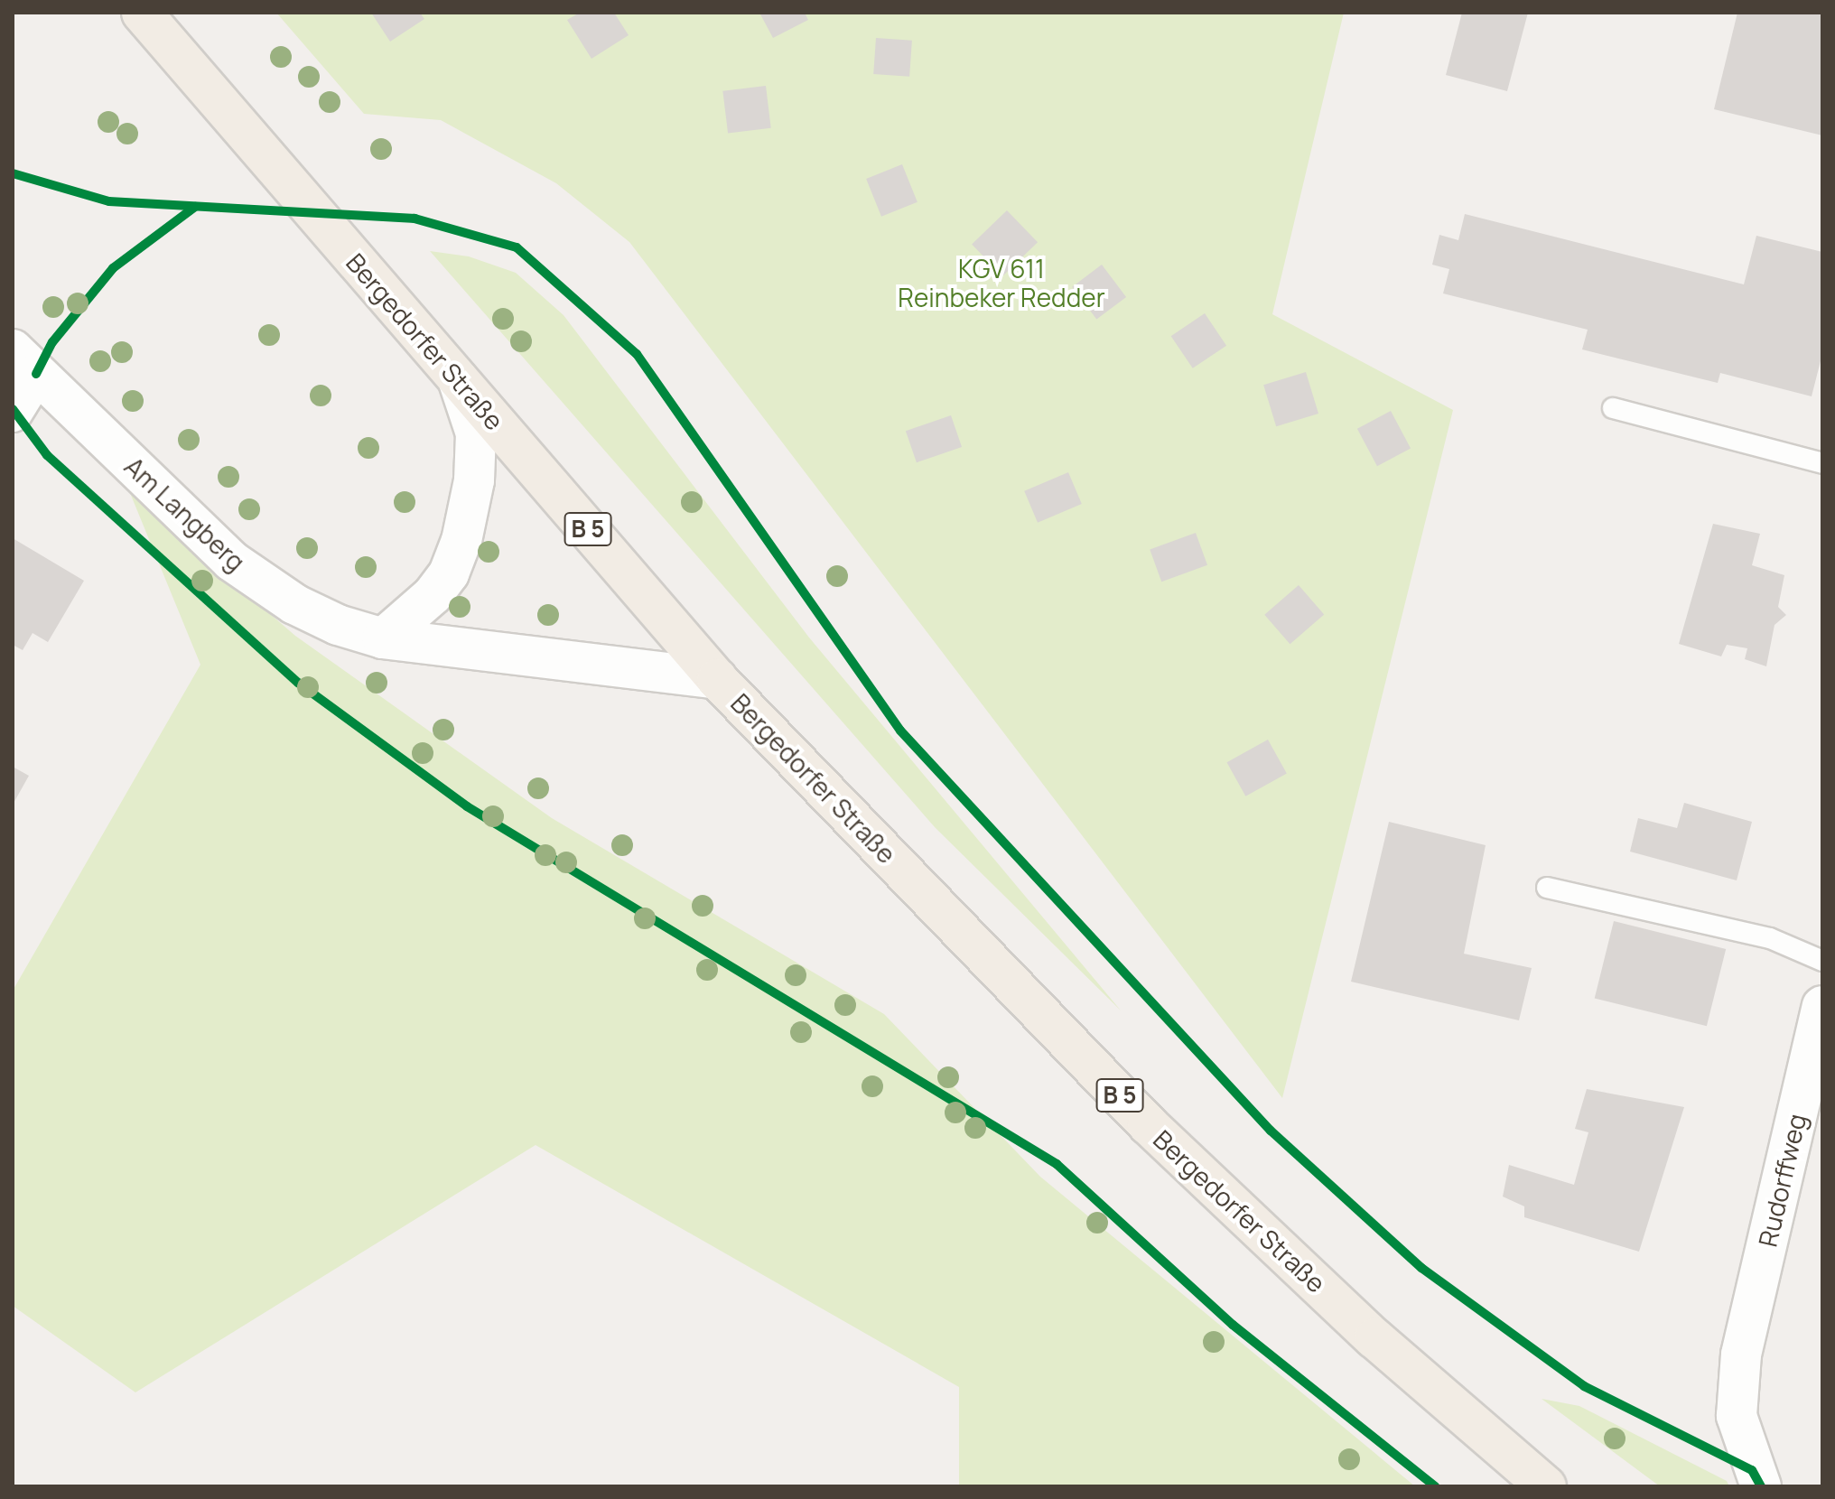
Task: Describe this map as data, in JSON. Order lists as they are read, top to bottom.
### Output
{
  "streets": {
    "main road": ["Bergedorfer Straße", "B 5"],
    "street": ["Am Langberg", "Rudorffweg"]
  },
  "crossings": [
    ["Bergedorfer Straße", "Am Langberg"]
  ],
  "parks": ["KGV 611 Reinbeker Redder"]
}
